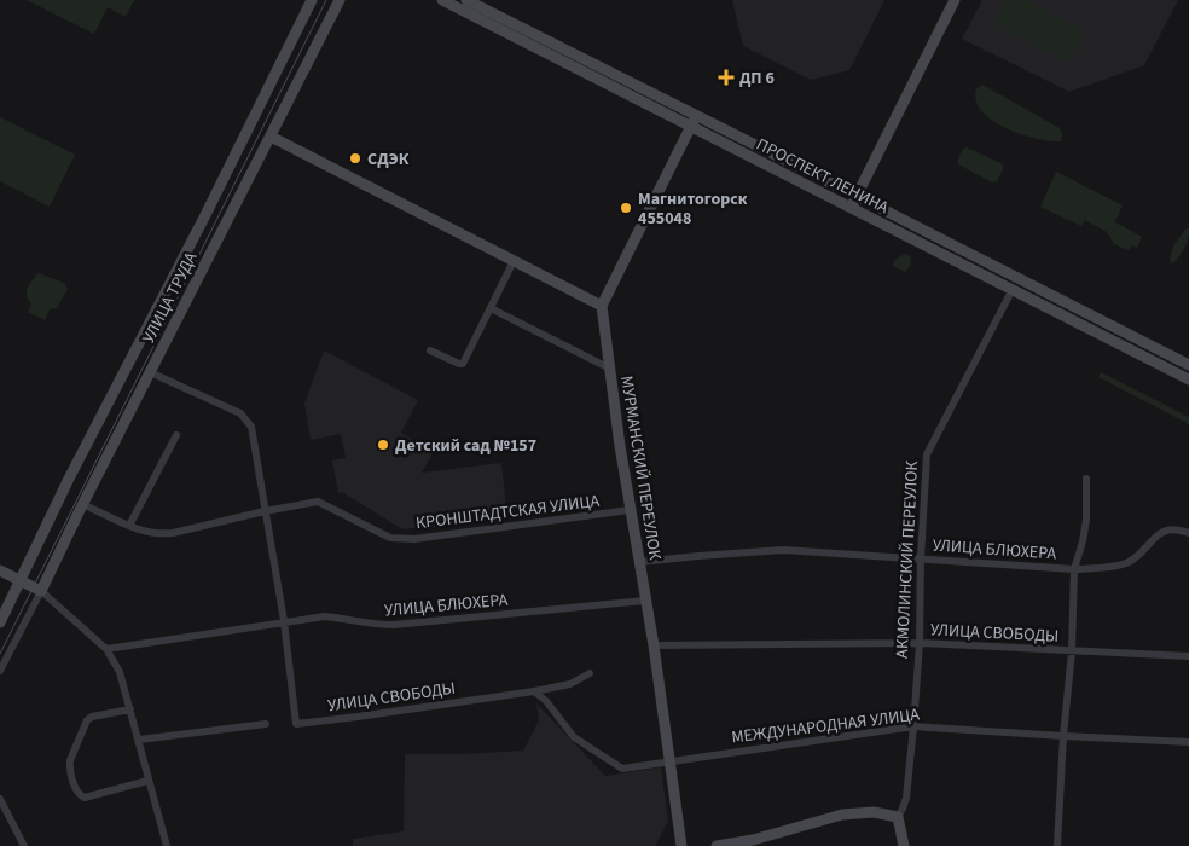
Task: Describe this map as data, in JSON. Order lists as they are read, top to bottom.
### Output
{
  "streets": {
    "main road": ["ПРОСПЕКТ ЛЕНИНА", "УЛИЦА ТРУДА", "МУРМАНСКИЙ ПЕРЕУЛОК"],
    "street": [
      "КРОНШТАДТСКАЯ УЛИЦА",
      "УЛИЦА БЛЮХЕРА",
      "АКМОЛИНСКИЙ ПЕРЕУЛОК",
      "УЛИЦА СВОБОДЫ",
      "МЕЖДУНАРОДНАЯ УЛИЦА"
    ]
  },
  "crossings": [
    ["ПРОСПЕКТ ЛЕНИНА", "АКМОЛИНСКИЙ ПЕРЕУЛОК"],
    ["УЛИЦА ТРУДА", "КРОНШТАДТСКАЯ УЛИЦА"],
    ["МУРМАНСКИЙ ПЕРЕУЛОК", "КРОНШТАДТСКАЯ УЛИЦА"],
    ["МУРМАНСКИЙ ПЕРЕУЛОК", "УЛИЦА БЛЮХЕРА"],
    ["МУРМАНСКИЙ ПЕРЕУЛОК", "УЛИЦА СВОБОДЫ"],
    ["МУРМАНСКИЙ ПЕРЕУЛОК", "МЕЖДУНАРОДНАЯ УЛИЦА"],
    ["УЛИЦА БЛЮХЕРА", "АКМОЛИНСКИЙ ПЕРЕУЛОК"],
    ["УЛИЦА БЛЮХЕРА", "УЛИЦА СВОБОДЫ"],
    ["АКМОЛИНСКИЙ ПЕРЕУЛОК", "УЛИЦА СВОБОДЫ"],
    ["АКМОЛИНСКИЙ ПЕРЕУЛОК", "МЕЖДУНАРОДНАЯ УЛИЦА"],
    ["УЛИЦА СВОБОДЫ", "МЕЖДУНАРОДНАЯ УЛИЦА"]
  ],
  "places": {
    "health": ["ДП 6"],
    "other": ["СДЭК", "Магнитогорск 455048", "Детский сад №157"]
  }
}
